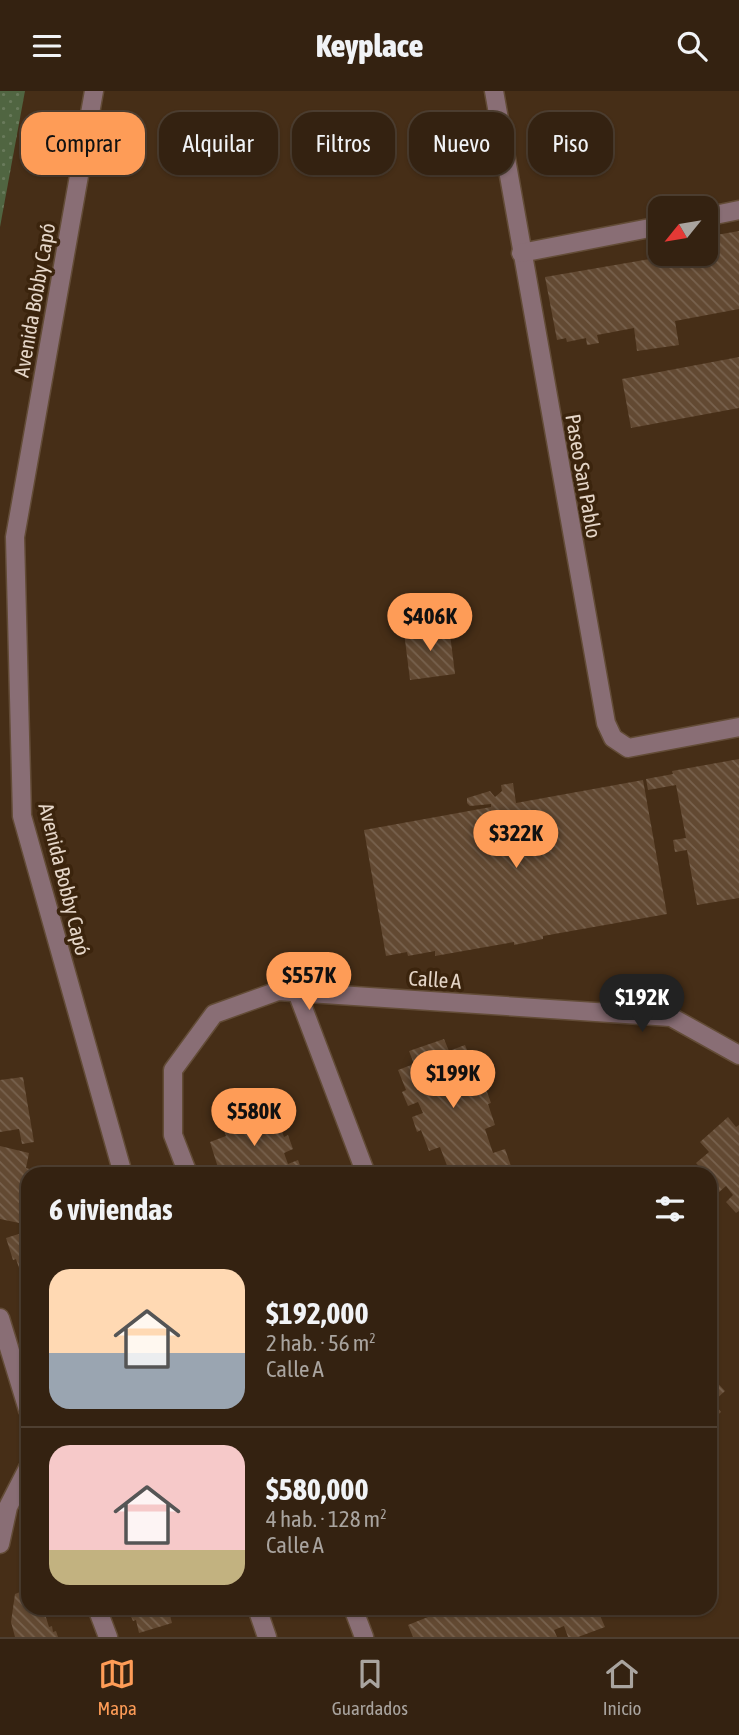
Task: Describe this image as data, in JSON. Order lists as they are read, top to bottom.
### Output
{
  "streets": {
    "street": ["Avenida Bobby Capó", "Paseo San Pablo", "Calle A"]
  },
  "north": "bottom left",
  "page": {
    "header": "Keyplace",
    "chip": [
      "Comprar",
      "Alquilar",
      "Filtros",
      "Nuevo",
      "Piso"
    ],
    "price": [
      "$406K",
      "$322K",
      "$557K",
      "$192K",
      "$199K",
      "$580K"
    ],
    "heading": "6 viviendas",
    "list": [
      {
        "name": "$192,000",
        "note": "2 hab. · 56 m² · Calle A"
      },
      {
        "name": "$580,000",
        "note": "4 hab. · 128 m² · Calle A"
      }
    ],
    "tabs": ["Mapa", "Guardados", "Inicio"]
  }
}
